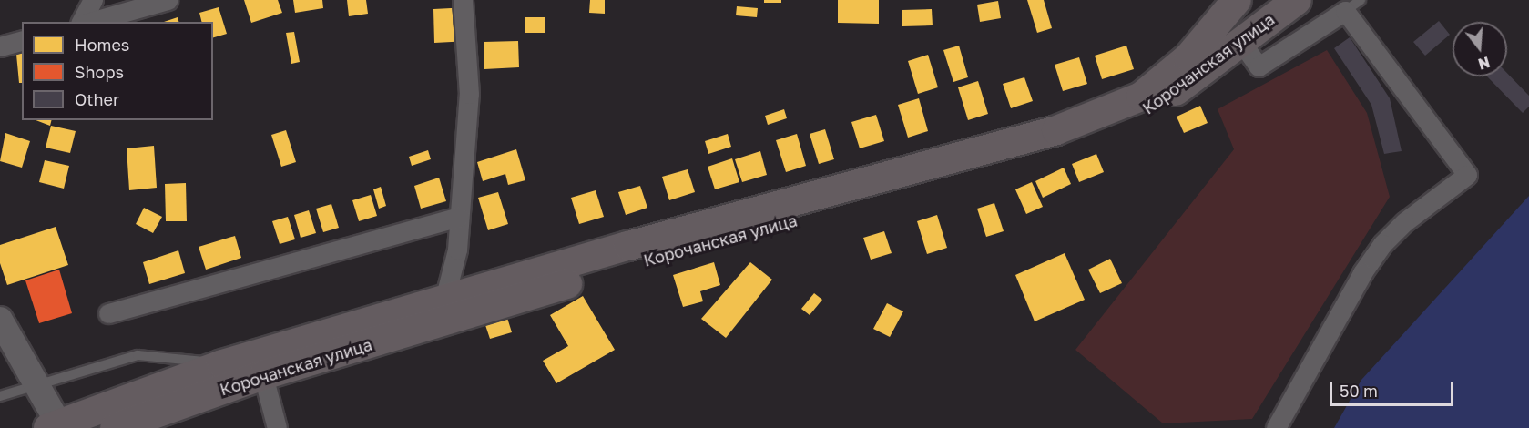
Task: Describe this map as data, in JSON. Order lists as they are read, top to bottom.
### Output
{
  "streets": {
    "main road": ["Корочанская улица"]
  },
  "legend": ["Homes", "Shops", "Other"],
  "scale_bar": "50 m",
  "north": "bottom"
}
